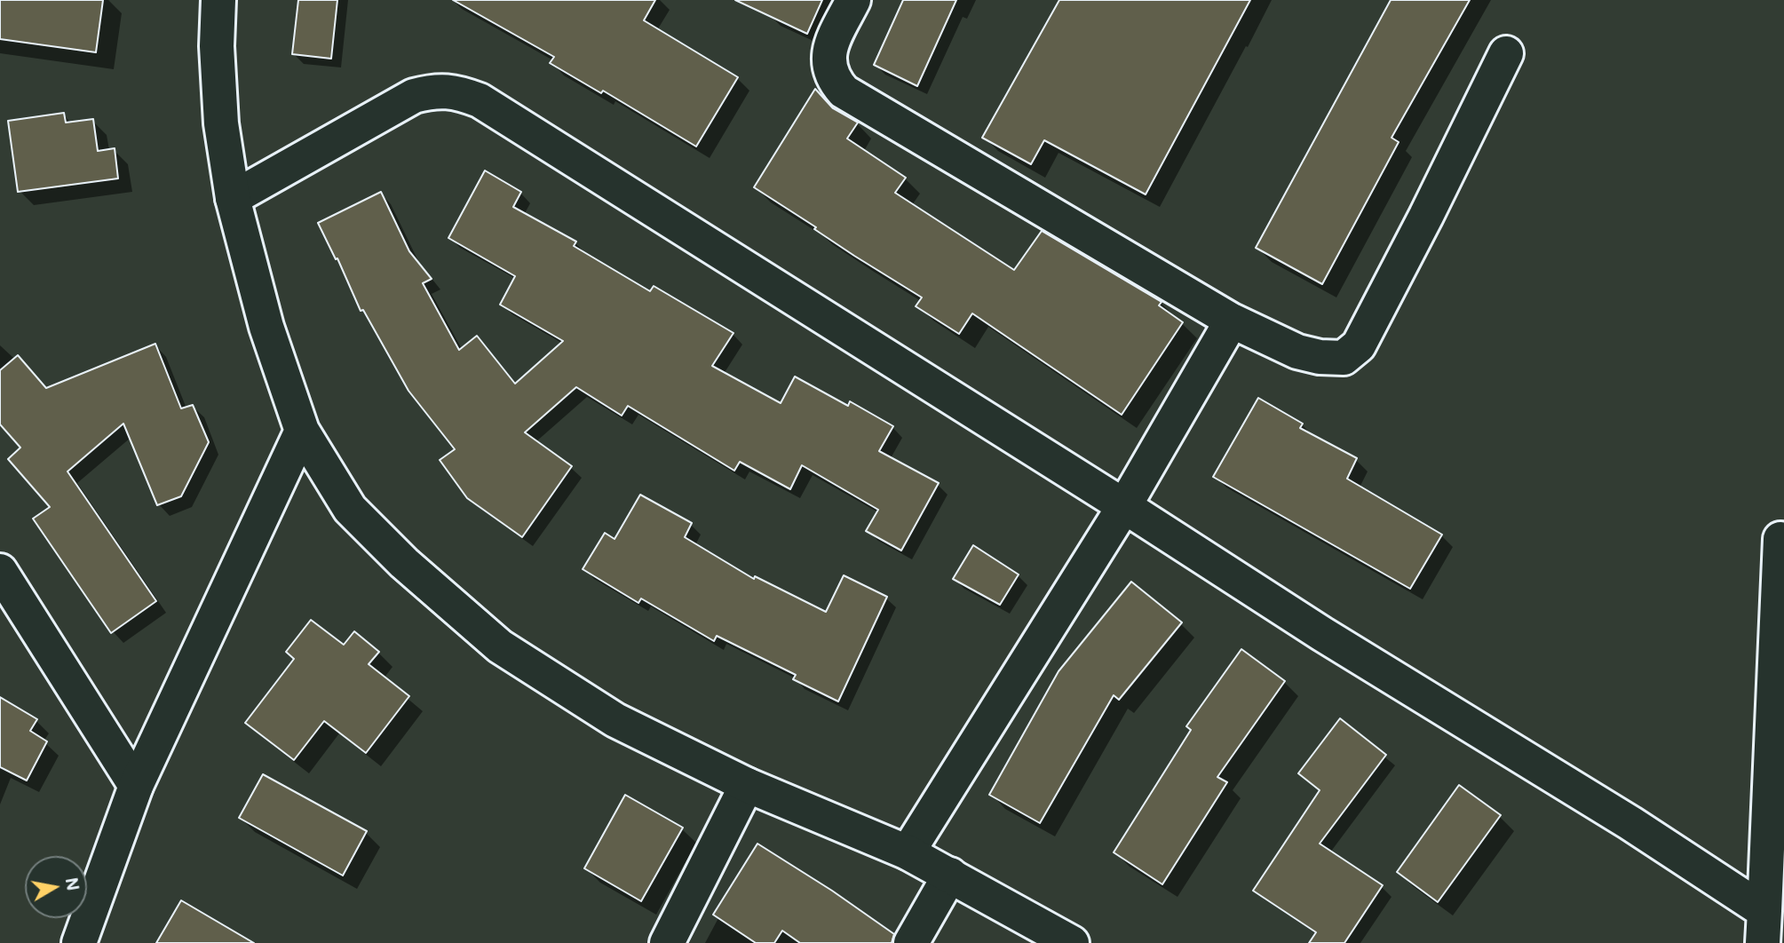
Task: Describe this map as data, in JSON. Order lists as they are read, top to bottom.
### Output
{
  "north": "right"
}
